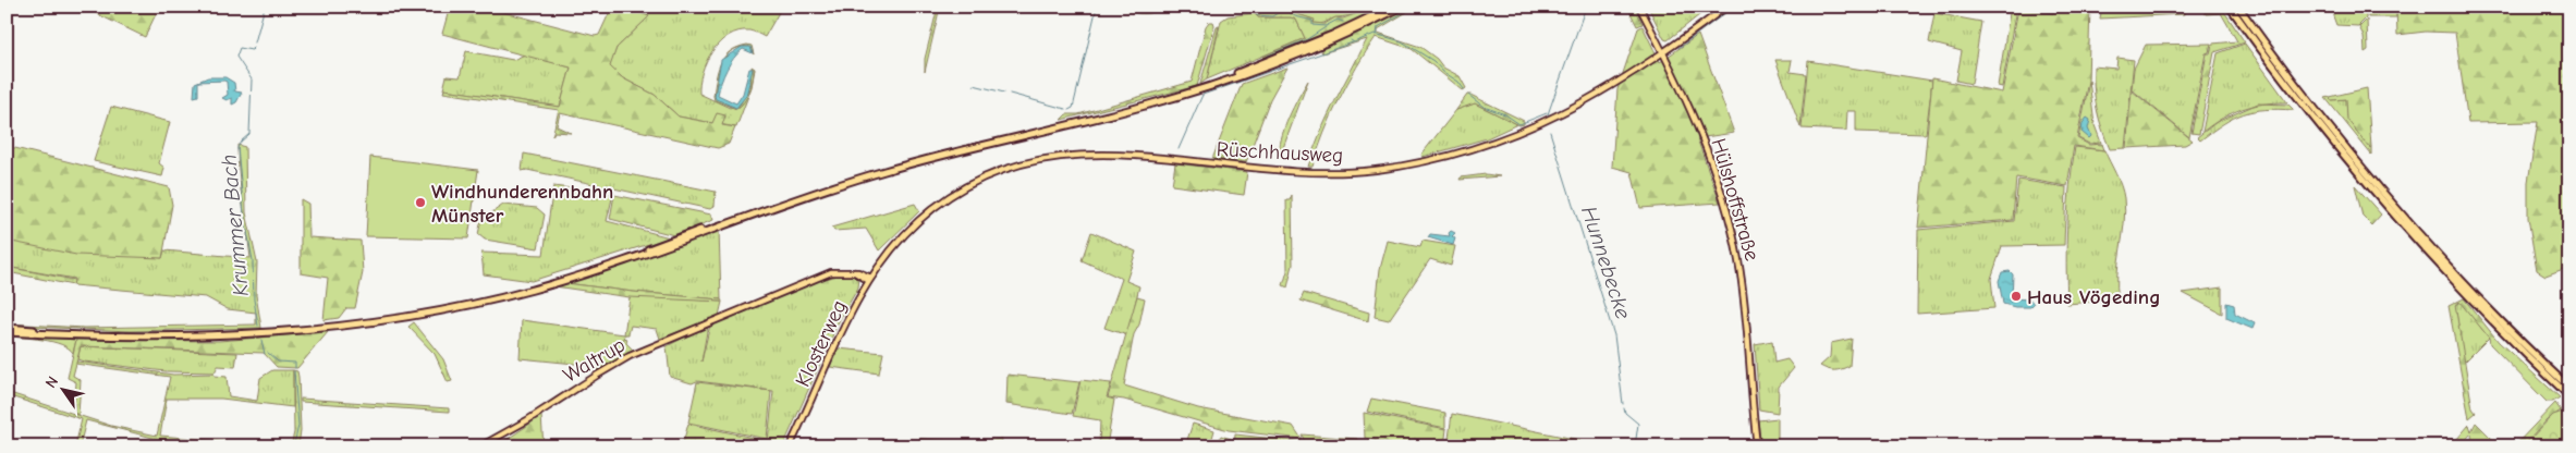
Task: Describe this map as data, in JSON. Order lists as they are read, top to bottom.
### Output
{
  "streets": {
    "main road": [
      "Rüschhausweg",
      "Hülshoffstraße",
      "Klosterweg",
      "Waltrup"
    ]
  },
  "crossings": [
    ["Rüschhausweg", "Hülshoffstraße"],
    ["Rüschhausweg", "Klosterweg"]
  ],
  "water": ["Krummer Bach", "Hunnebecke"],
  "places": ["Windhunderennbahn Münster", "Haus Vögeding"],
  "north": "top left"
}
